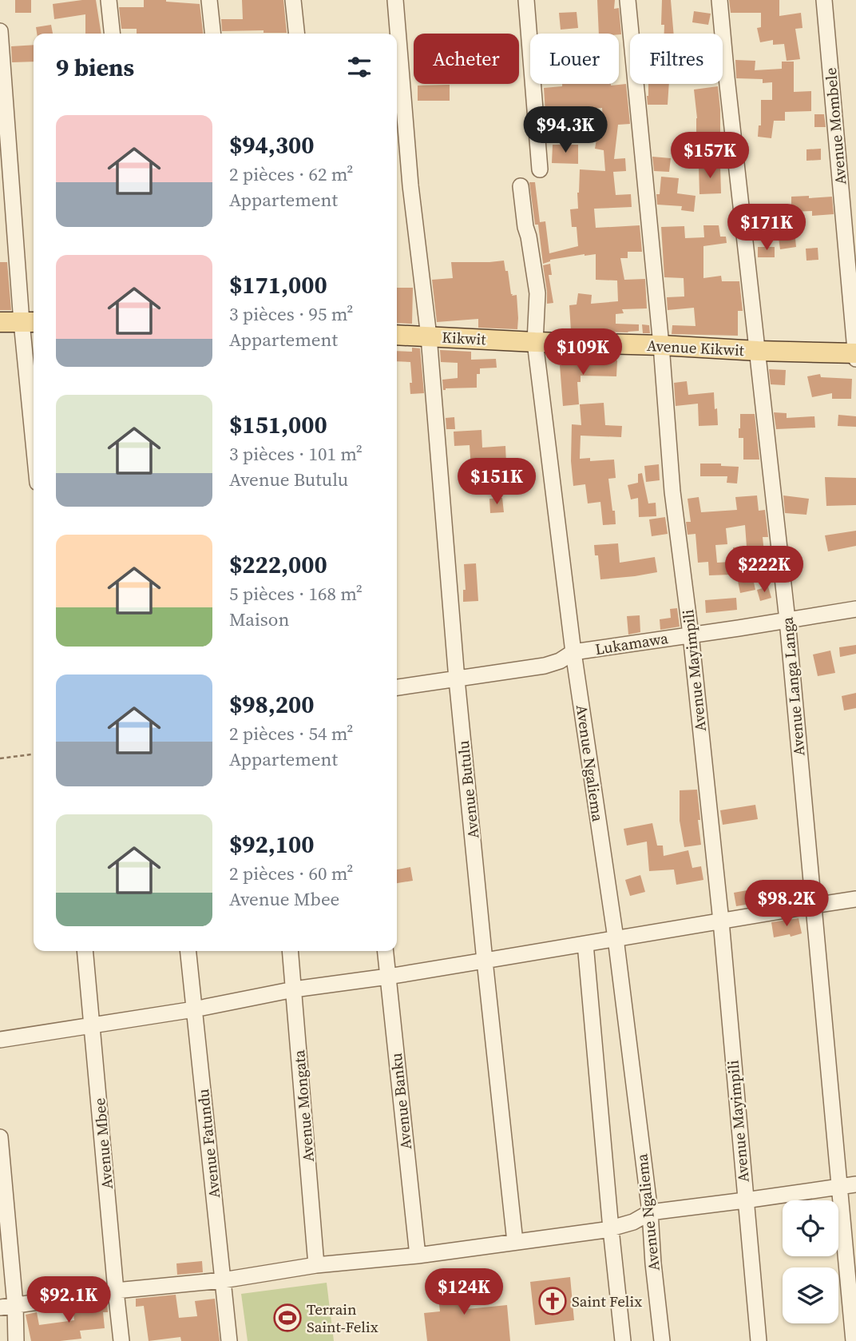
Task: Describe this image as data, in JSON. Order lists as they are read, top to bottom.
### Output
{
  "streets": {
    "main road": ["Kikwit", "Avenue Kikwit"],
    "street": [
      "Avenue Mombele",
      "Lukamawa",
      "Avenue Mayimpili",
      "Avenue Langa Langa",
      "Avenue Ngaliema",
      "Avenue Butulu",
      "Avenue Banku",
      "Avenue Mongata",
      "Avenue Mbee",
      "Avenue Fatundu"
    ]
  },
  "crossings": [
    ["Avenue Mombele", "Avenue Kikwit"],
    ["Kikwit", "Avenue Kikwit"],
    ["Kikwit", "Avenue Ngaliema"],
    ["Kikwit", "Avenue Butulu"],
    ["Avenue Kikwit", "Avenue Mayimpili"],
    ["Avenue Kikwit", "Avenue Langa Langa"],
    ["Avenue Kikwit", "Avenue Ngaliema"],
    ["Lukamawa", "Avenue Mayimpili"],
    ["Lukamawa", "Avenue Langa Langa"],
    ["Lukamawa", "Avenue Ngaliema"],
    ["Lukamawa", "Avenue Butulu"]
  ],
  "places": {
    "church": ["Saint Felix"],
    "sports": ["Terrain Saint-Felix"]
  },
  "page": {
    "chip": ["Acheter", "Louer", "Filtres"],
    "heading": "9 biens",
    "list": [
      {
        "name": "$94,300",
        "note": "2 pièces · 62 m² · Appartement"
      },
      {
        "name": "$171,000",
        "note": "3 pièces · 95 m² · Appartement"
      },
      {
        "name": "$151,000",
        "note": "3 pièces · 101 m² · Avenue Butulu"
      },
      {
        "name": "$222,000",
        "note": "5 pièces · 168 m² · Maison"
      },
      {
        "name": "$98,200",
        "note": "2 pièces · 54 m² · Appartement"
      },
      {
        "name": "$92,100",
        "note": "2 pièces · 60 m² · Avenue Mbee"
      }
    ],
    "price": [
      "$94.3K",
      "$157K",
      "$171K",
      "$109K",
      "$151K",
      "$222K",
      "$98.2K",
      "$124K",
      "$92.1K"
    ]
  }
}
